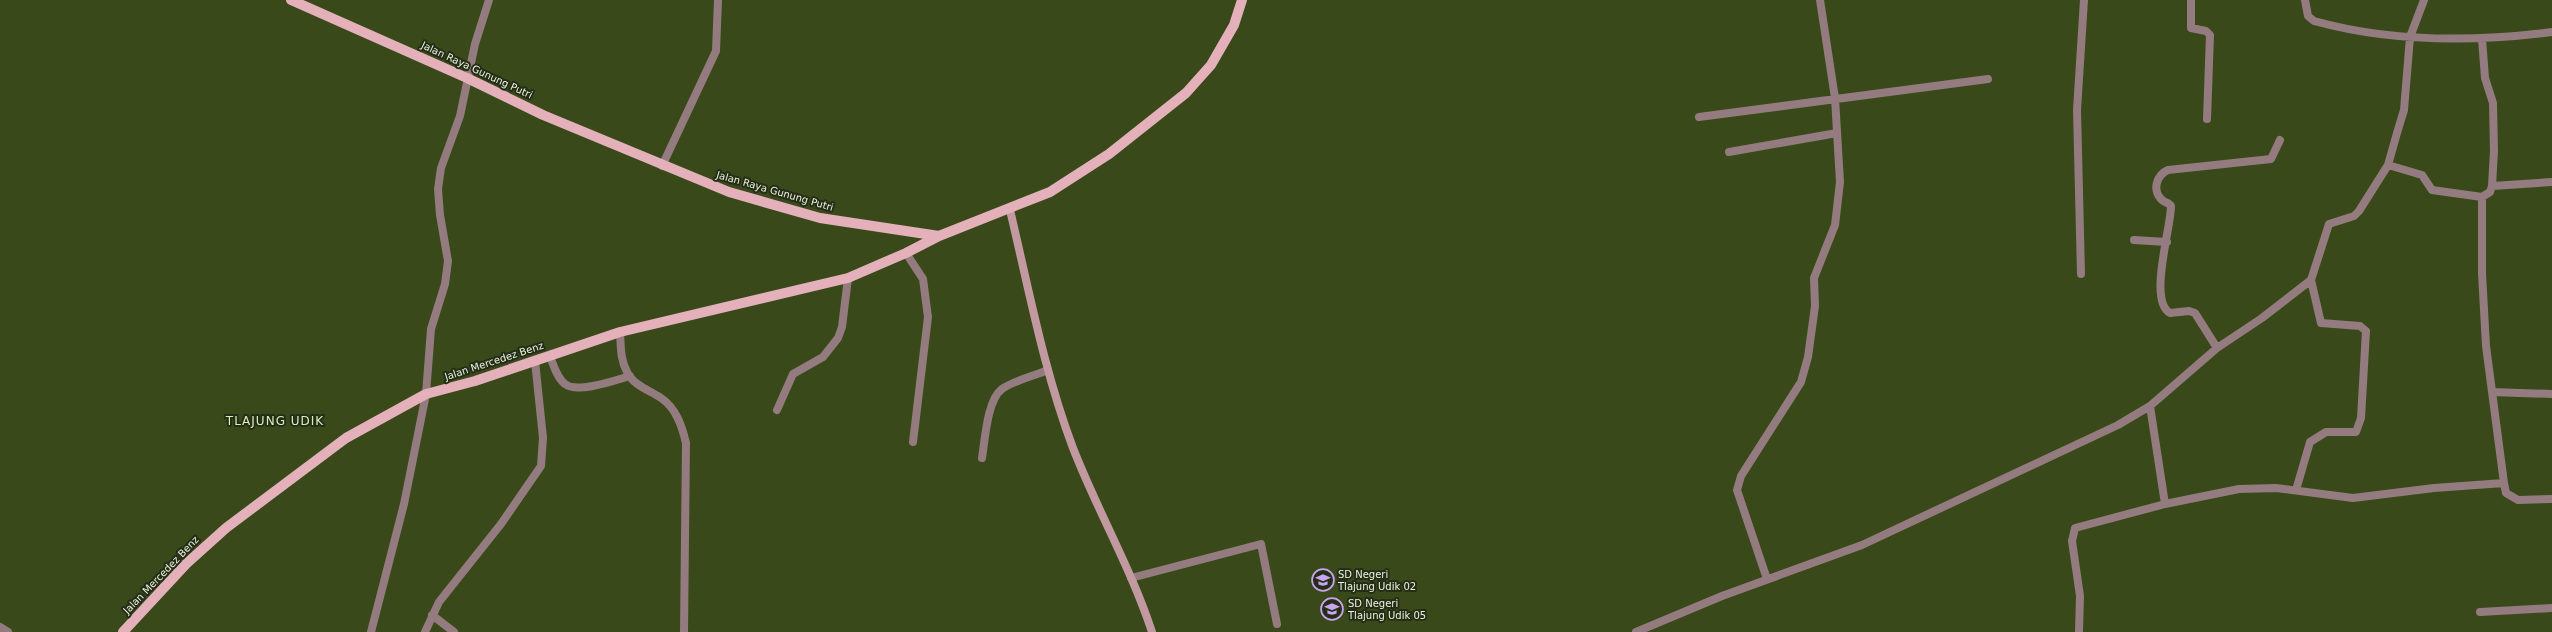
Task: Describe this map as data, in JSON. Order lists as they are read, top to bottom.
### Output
{
  "streets": {
    "main road": ["Jalan Raya Gunung Putri", "Jalan Mercedez Benz"]
  },
  "crossings": [
    ["Jalan Raya Gunung Putri", "Jalan Mercedez Benz"]
  ],
  "districts": ["TLAJUNG UDIK"],
  "places": {
    "school or university": ["SD Negeri Tlajung Udik 02", "SD Negeri Tlajung Udik 05"]
  }
}
